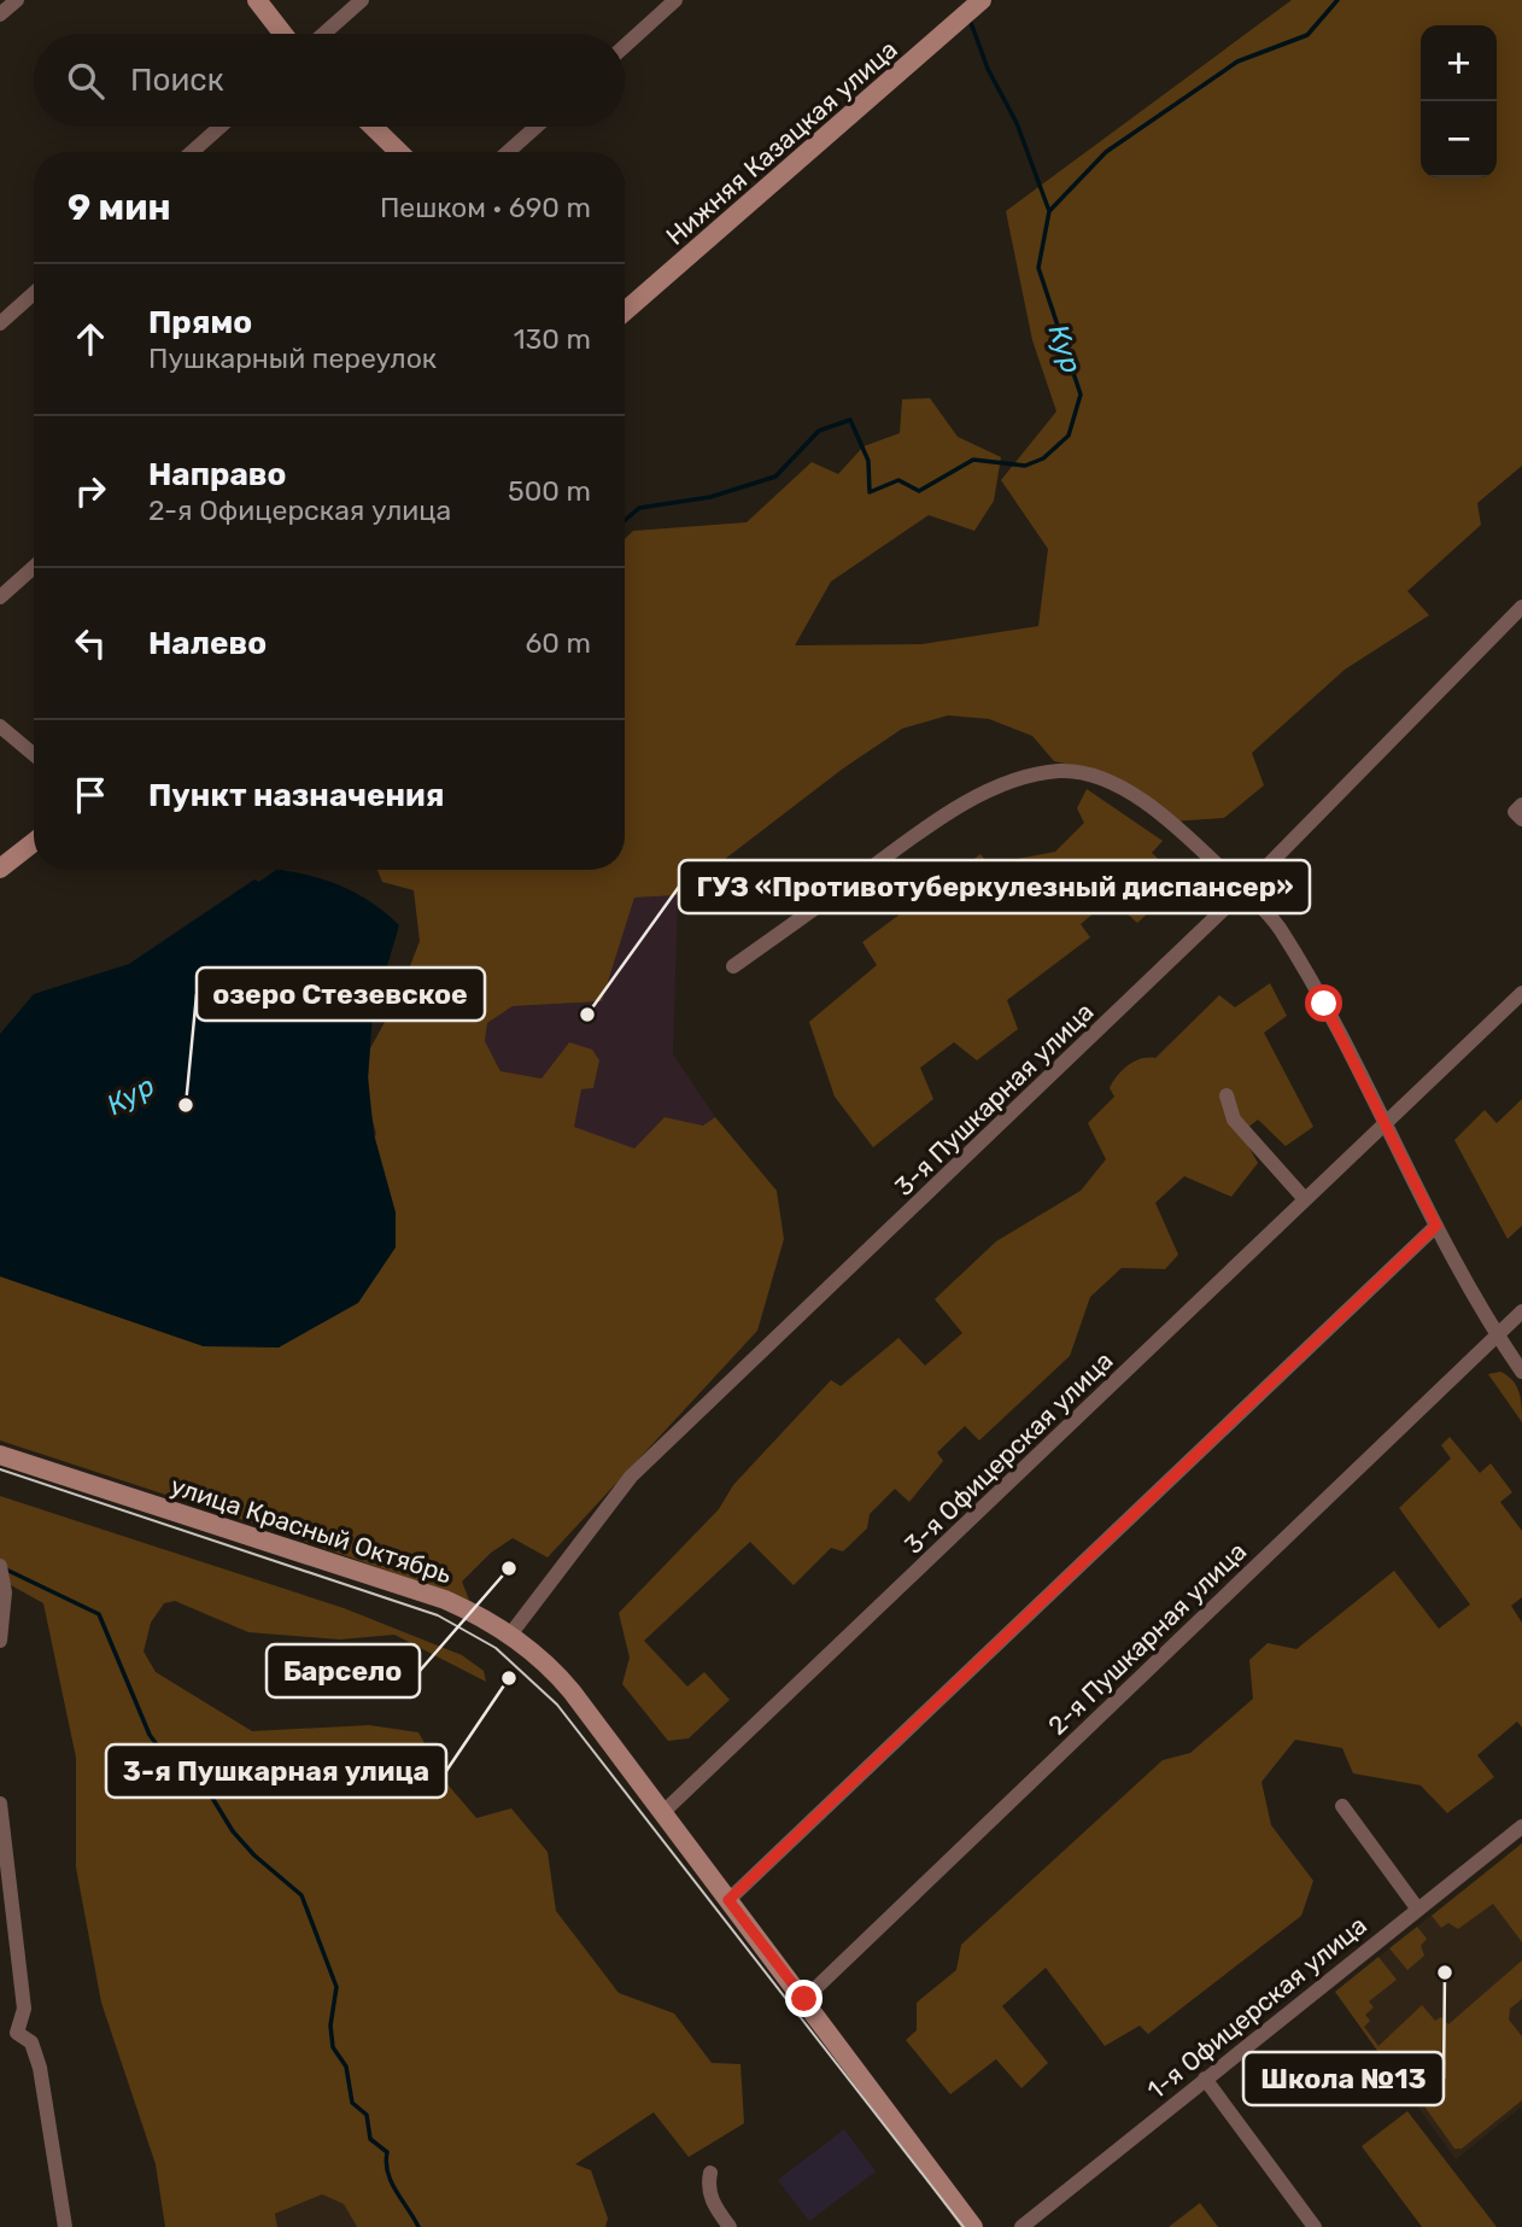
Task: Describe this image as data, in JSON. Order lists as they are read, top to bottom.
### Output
{
  "streets": {
    "main road": ["Нижняя Казацкая улица", "улица Красный Октябрь"],
    "street": [
      "3-я Пушкарная улица",
      "3-я Офицерская улица",
      "2-я Пушкарная улица",
      "1-я Офицерская улица"
    ]
  },
  "crossings": [
    ["3-я Пушкарная улица", "улица Красный Октябрь"],
    ["3-я Офицерская улица", "улица Красный Октябрь"],
    ["улица Красный Октябрь", "2-я Пушкарная улица"]
  ],
  "water": ["Кур"],
  "places": [
    "ГУЗ «Противотуберкулезный диспансер»",
    "озеро Стезевское",
    "Барсело",
    "3-я Пушкарная улица",
    "Школа №13"
  ],
  "page": {
    "map_buttons": ["+", "−"],
    "search": "Поиск",
    "heading": ["9 мин", "Пешком · 690 m"],
    "list": [
      ["Прямо", "Пушкарный переулок", "130 m"],
      ["Направо", "2-я Офицерская улица", "500 m"],
      ["Налево", "60 m"],
      "Пункт назначения"
    ]
  }
}
